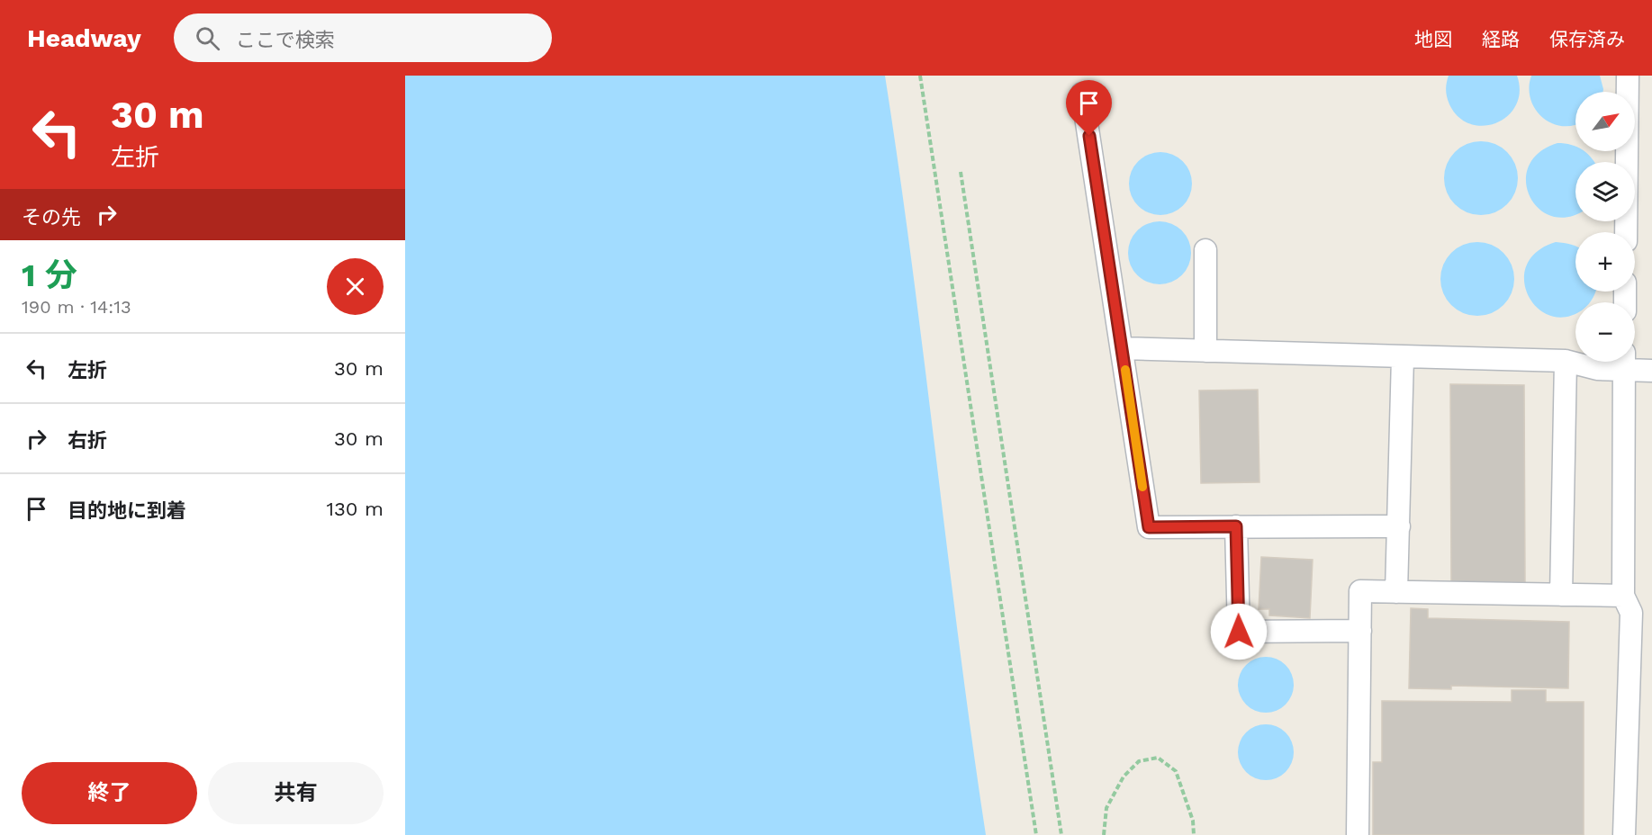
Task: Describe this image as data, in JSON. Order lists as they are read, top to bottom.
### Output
{
  "north": "top right",
  "page": {
    "header": "Headway",
    "search": "ここで検索",
    "nav": ["地図", "経路", "保存済み"],
    "turn": ["30 m", "左折"],
    "map_buttons": ["+", "−"],
    "then": "その先",
    "heading": ["1 分", "190 m · 14:13"],
    "list": [
      {
        "name": "左折",
        "value": "30 m"
      },
      {
        "name": "右折",
        "value": "30 m"
      },
      {
        "name": "目的地に到着",
        "value": "130 m"
      }
    ],
    "buttons": ["終了", "共有"]
  }
}
